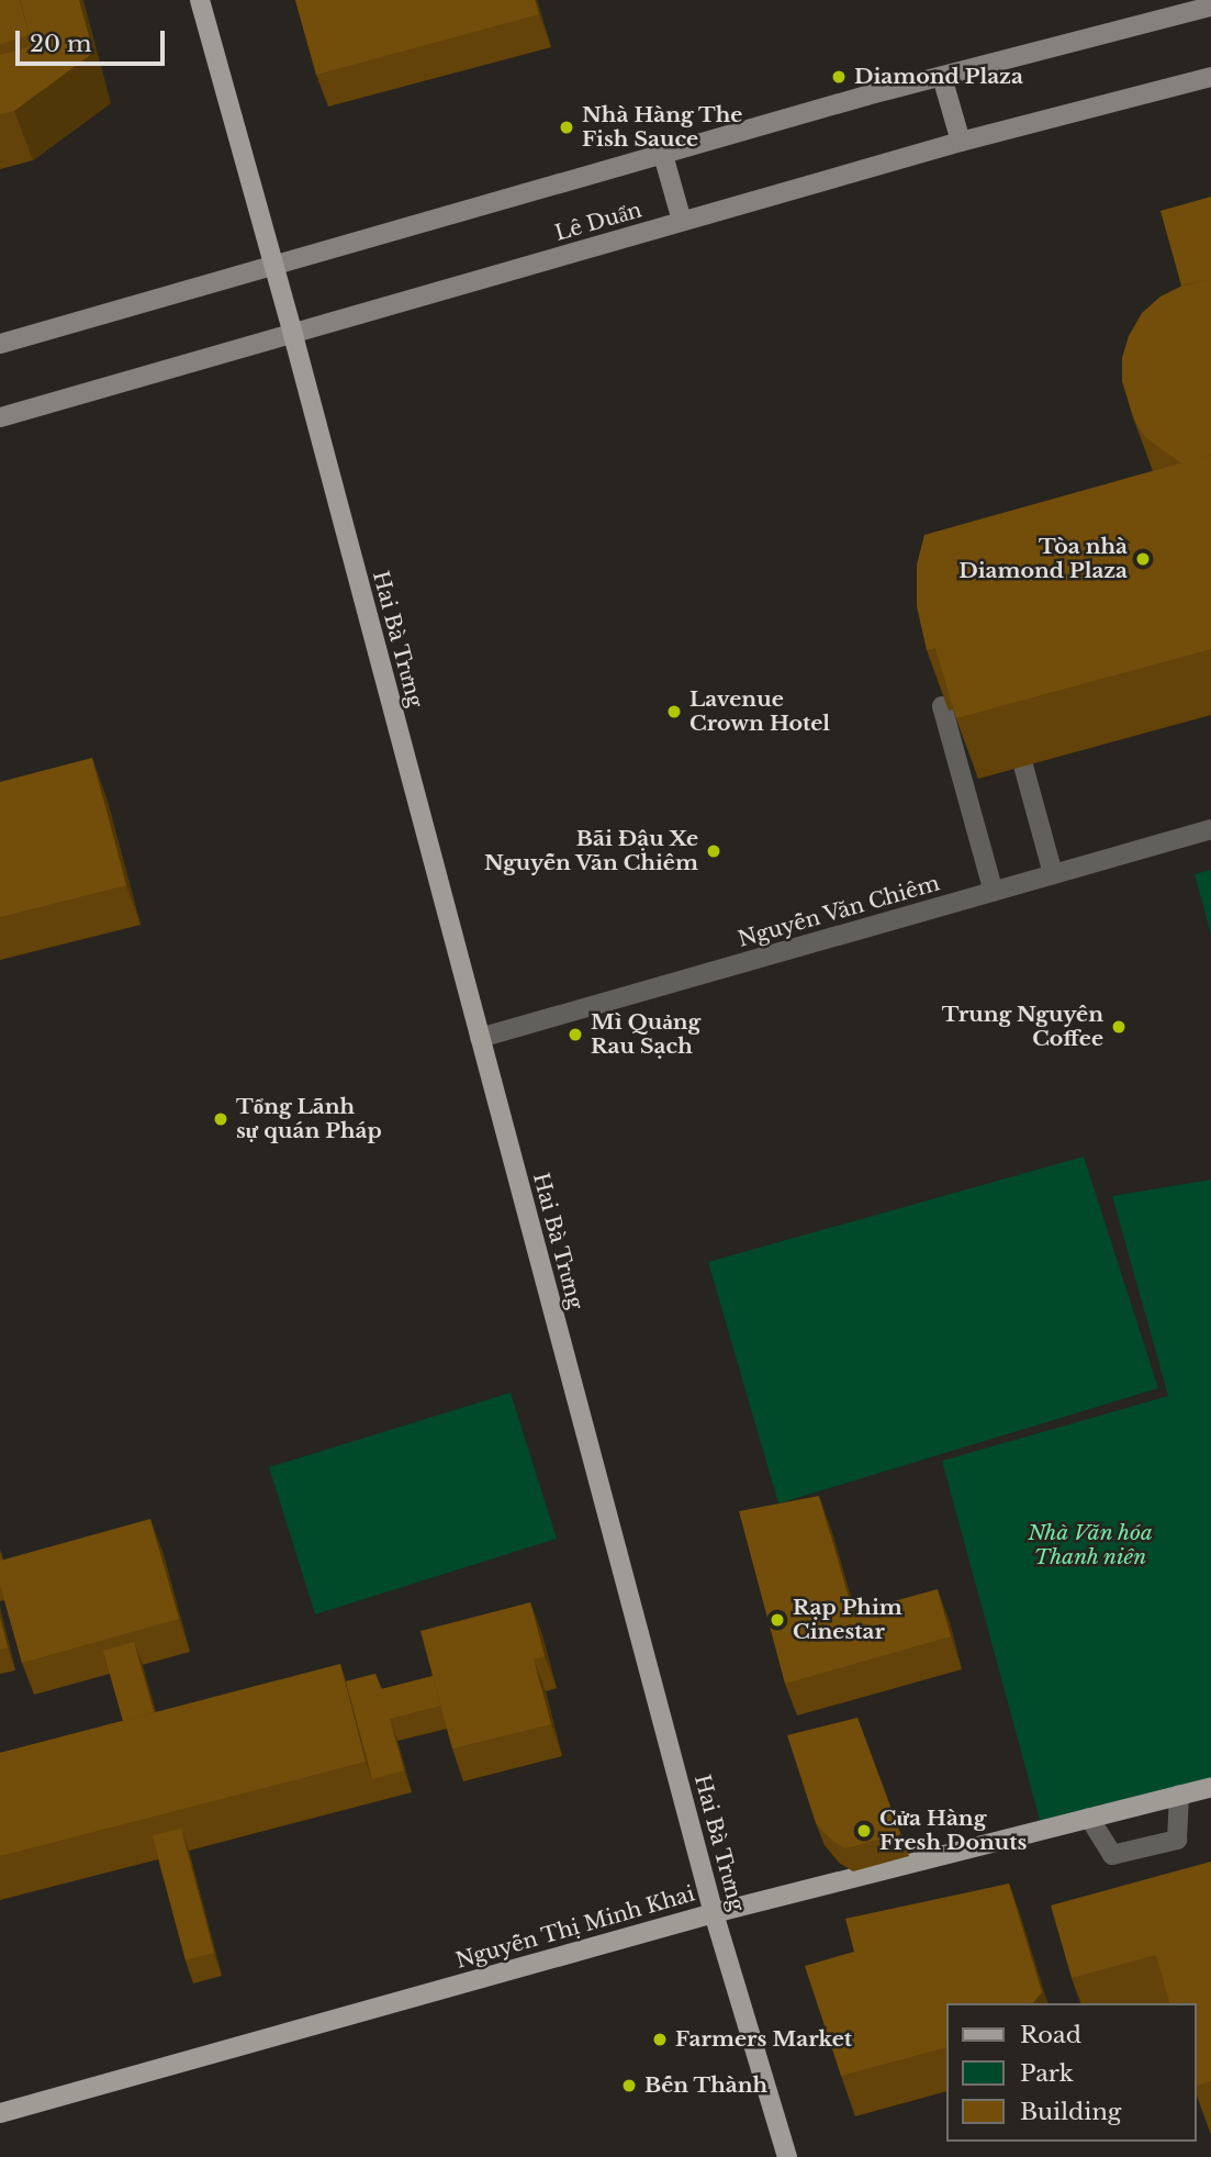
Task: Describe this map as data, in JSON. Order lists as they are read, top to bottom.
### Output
{
  "streets": {
    "main road": ["Lê Duẩn", "Hai Bà Trưng", "Nguyễn Thị Minh Khai"],
    "street": ["Nguyễn Văn Chiêm"]
  },
  "crossings": [
    ["Lê Duẩn", "Hai Bà Trưng"],
    ["Hai Bà Trưng", "Nguyễn Văn Chiêm"],
    ["Hai Bà Trưng", "Nguyễn Thị Minh Khai"]
  ],
  "parks": ["Nhà Văn hóa Thanh niên"],
  "places": [
    "Diamond Plaza",
    "Nhà Hàng The Fish Sauce",
    "Tòa nhà Diamond Plaza",
    "Lavenue Crown Hotel",
    "Bãi Đậu Xe Nguyễn Văn Chiêm",
    "Trung Nguyên Coffee",
    "Mì Quảng Rau Sạch",
    "Tổng Lãnh sự quán Pháp",
    "Rạp Phim Cinestar",
    "Cửa Hàng Fresh Donuts",
    "Farmers Market",
    "Bến Thành"
  ],
  "legend": ["Road", "Park", "Building"],
  "scale_bar": "20 m"
}
